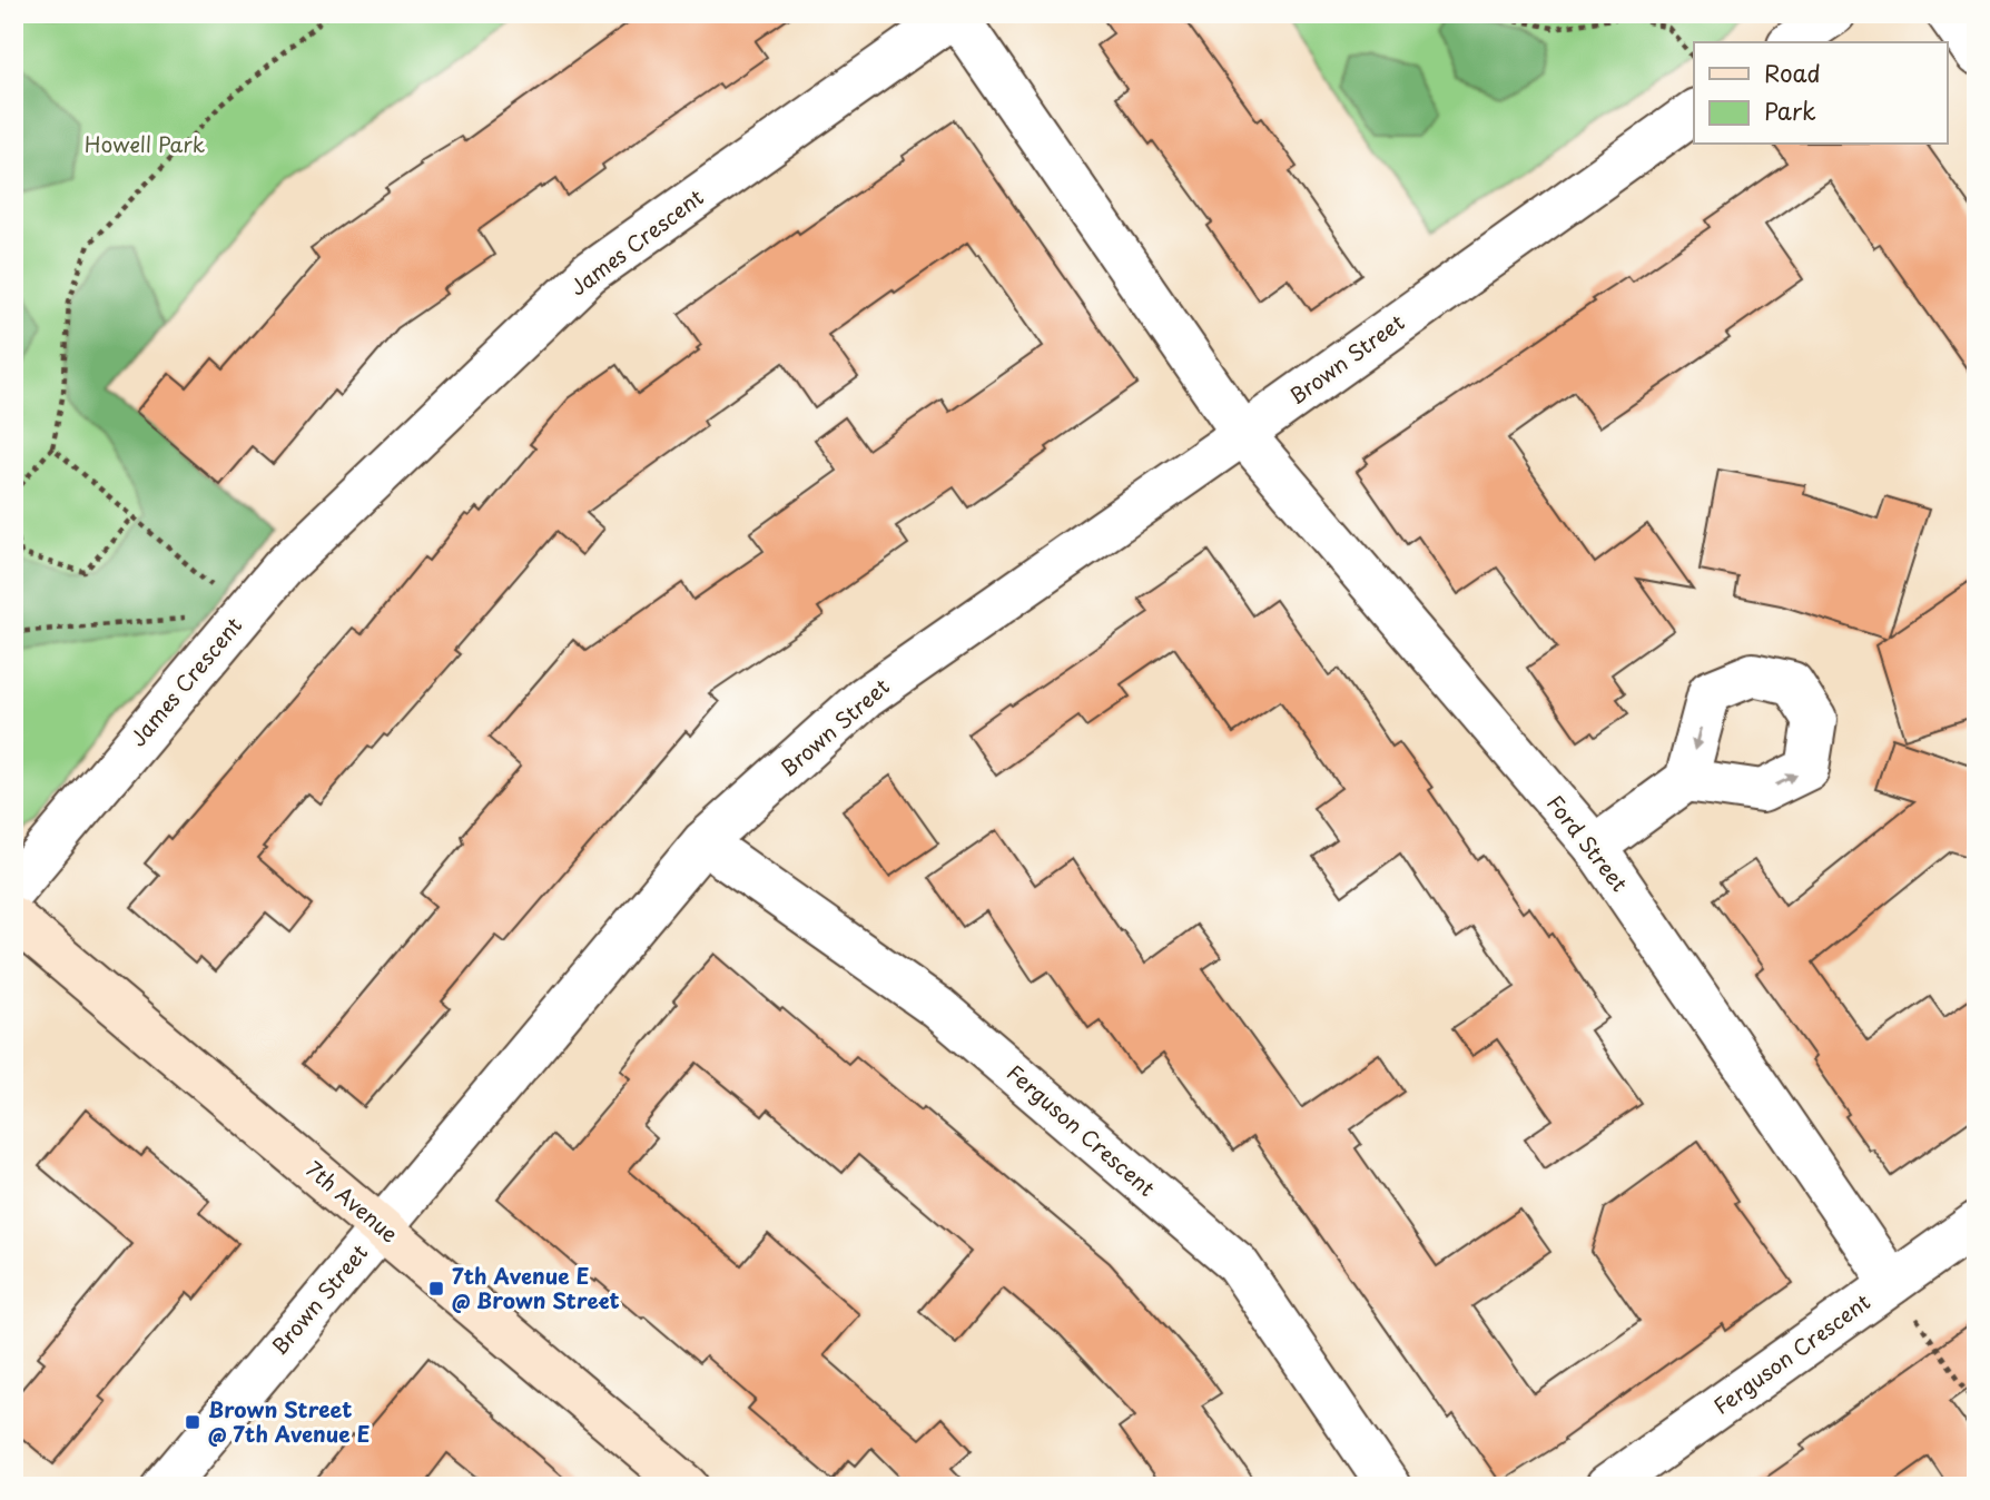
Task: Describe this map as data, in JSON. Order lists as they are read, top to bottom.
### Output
{
  "streets": {
    "street": [
      "James Crescent",
      "Brown Street",
      "Ford Street",
      "Ferguson Crescent",
      "7th Avenue"
    ]
  },
  "crossings": [
    ["James Crescent", "Brown Street"],
    ["James Crescent", "Ford Street"],
    ["Brown Street", "Ford Street"],
    ["Brown Street", "Ferguson Crescent"],
    ["Brown Street", "7th Avenue"],
    ["Ford Street", "Ferguson Crescent"]
  ],
  "parks": ["Howell Park"],
  "places": {
    "transit": ["7th Avenue E @ Brown Street", "Brown Street @ 7th Avenue E"]
  },
  "legend": ["Road", "Park"]
}
